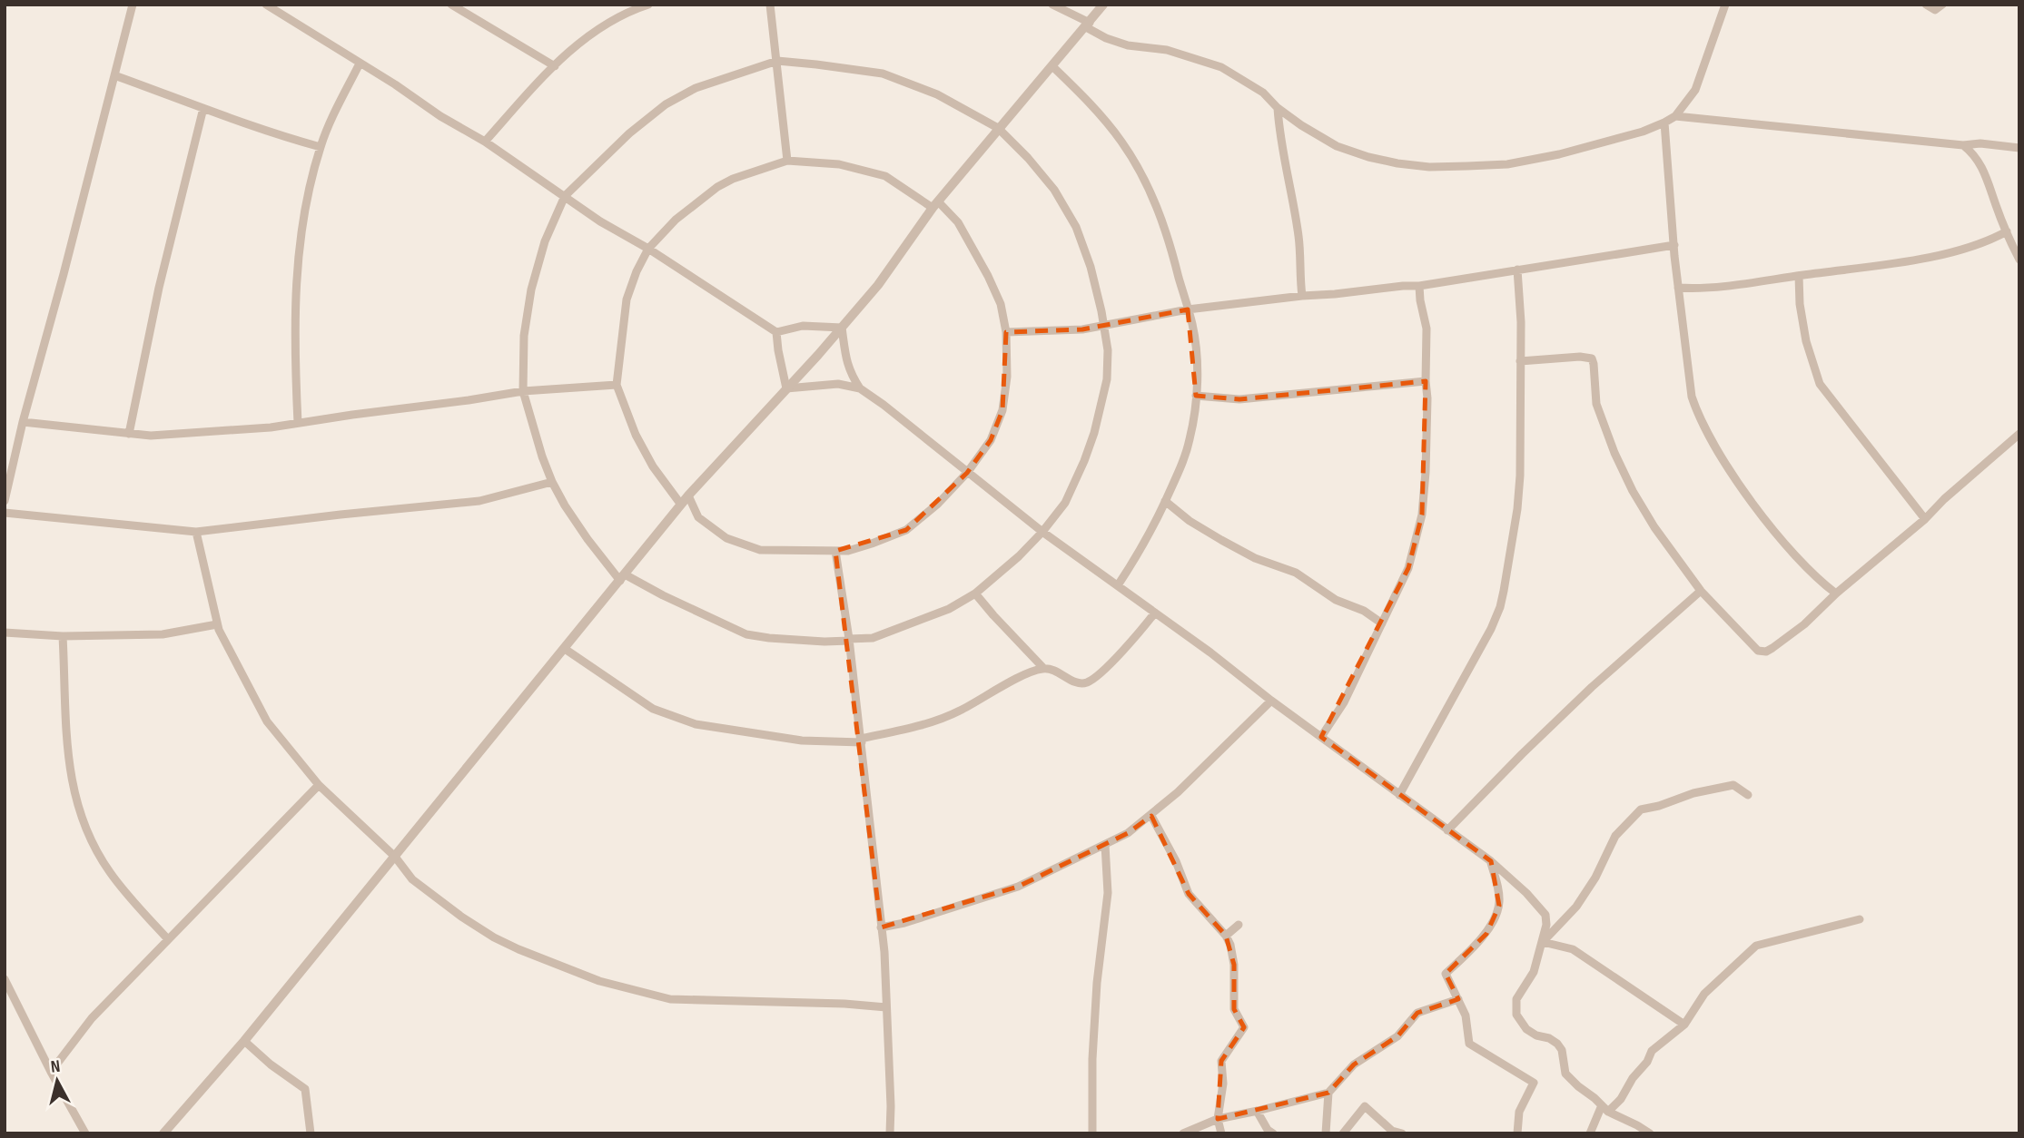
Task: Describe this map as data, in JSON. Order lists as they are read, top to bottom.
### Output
{
  "north": "top"
}
